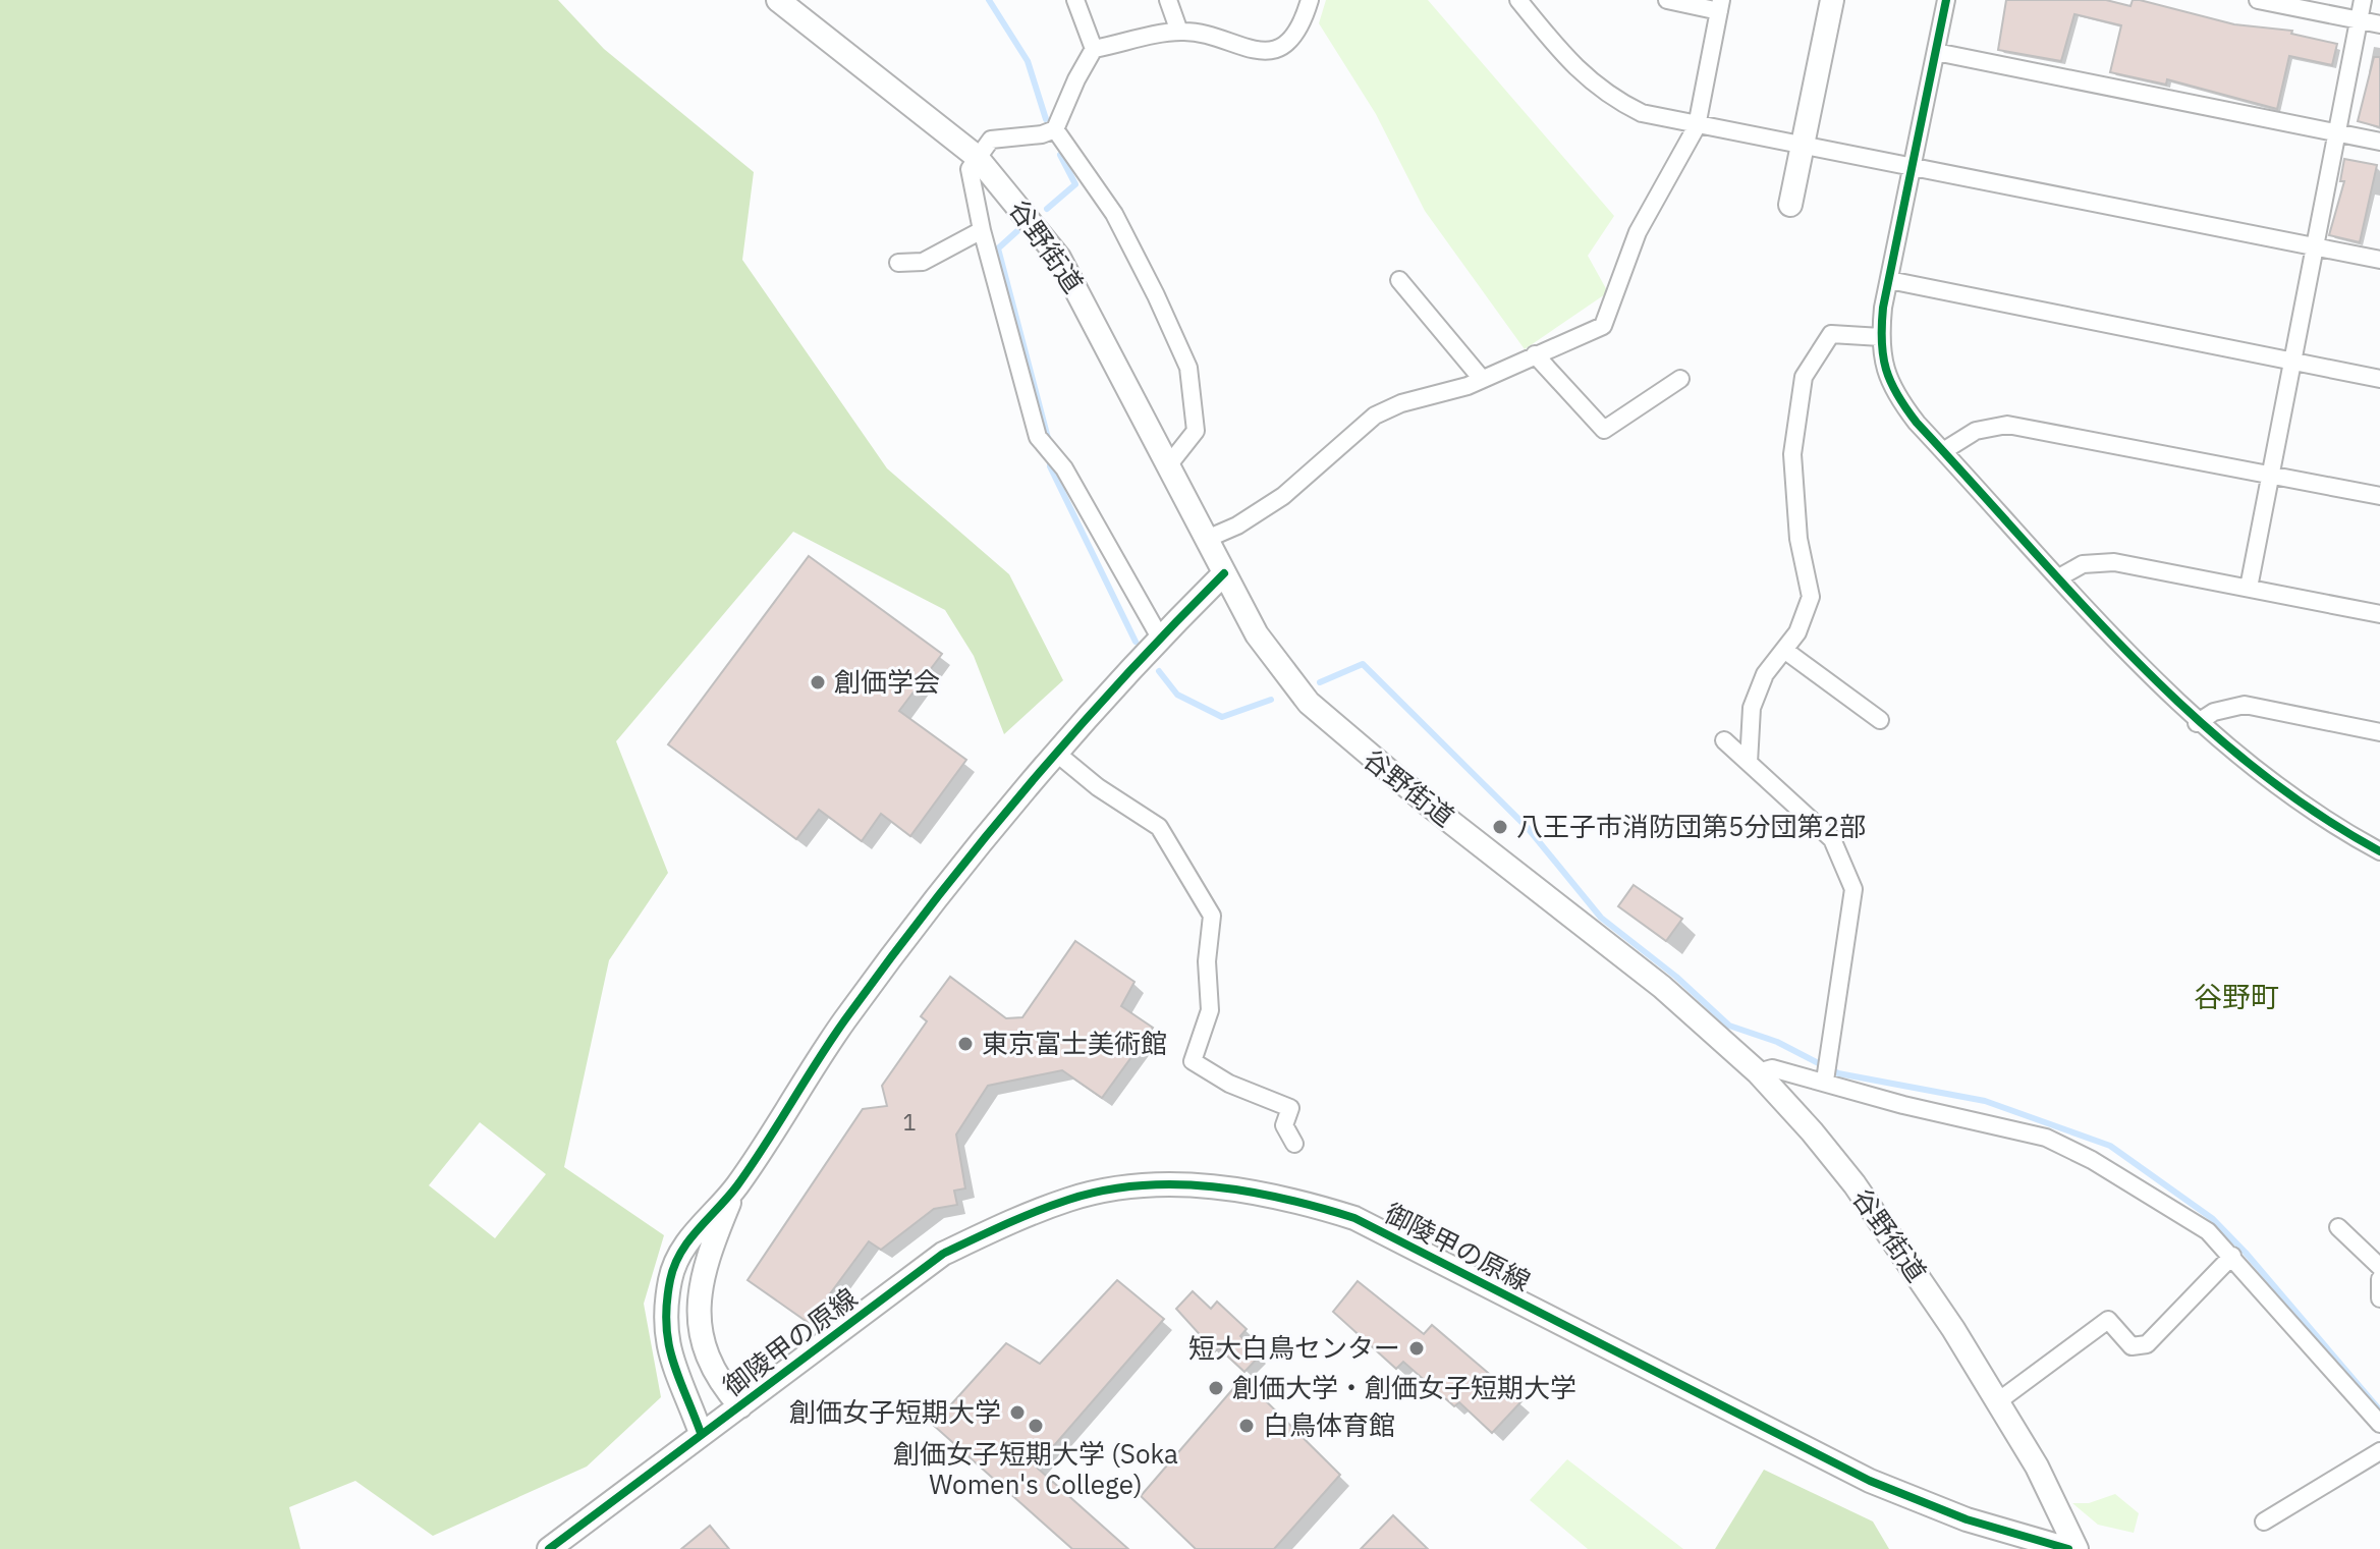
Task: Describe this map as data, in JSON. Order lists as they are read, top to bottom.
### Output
{
  "streets": {
    "street": ["谷野街道", "御陵甲の原線"]
  },
  "districts": ["谷野町"],
  "places": [
    "創価学会",
    "八王子市消防団第5分団第2部",
    "東京富士美術館",
    "短大白鳥センター",
    "創価大学・創価女子短期大学",
    "創価女子短期大学",
    "創価女子短期大学 (Soka Women's College)",
    "白鳥体育館"
  ],
  "house_numbers": ["1"]
}
